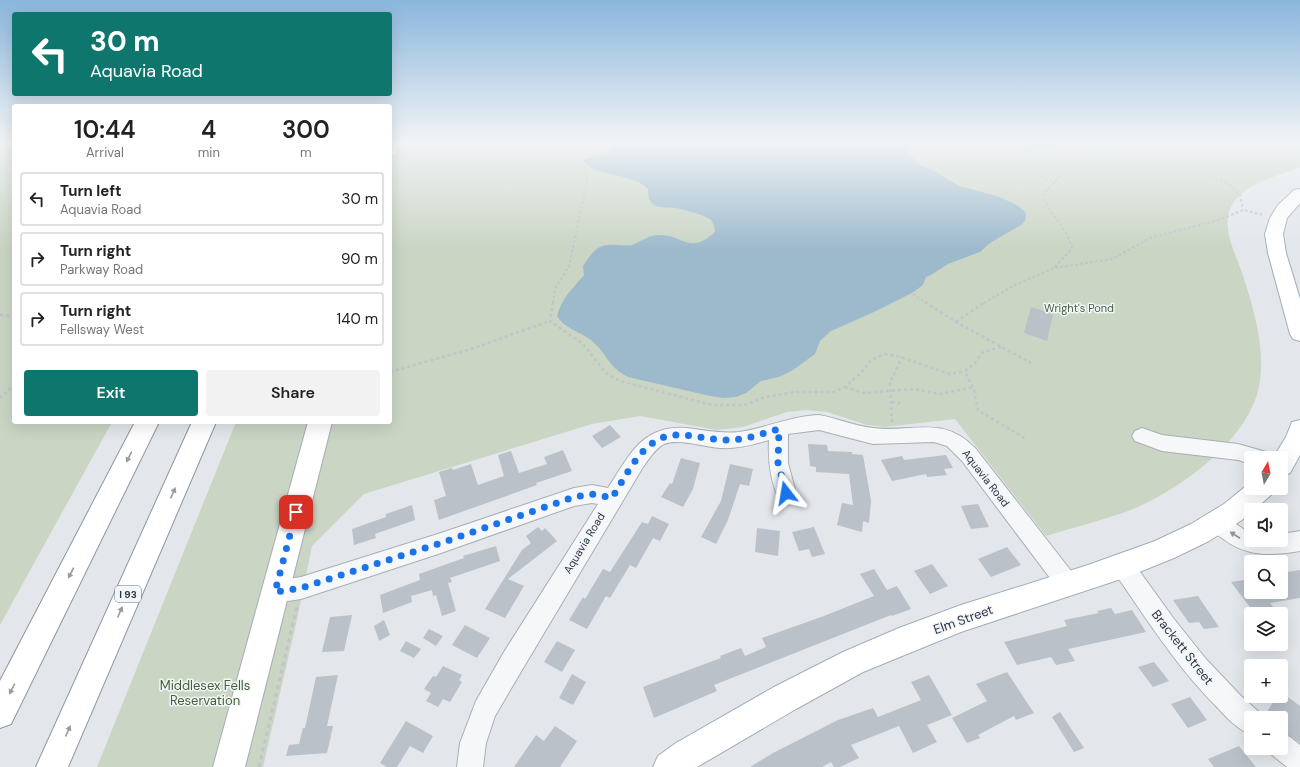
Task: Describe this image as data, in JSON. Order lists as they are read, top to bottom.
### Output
{
  "streets": {
    "main road": ["I 93", "Elm Street"],
    "street": ["Aquavia Road", "Brackett Street"]
  },
  "crossings": [
    ["Aquavia Road", "Elm Street"],
    ["Elm Street", "Brackett Street"]
  ],
  "parks": ["Wright's Pond", "Middlesex Fells Reservation"],
  "north": "top",
  "page": {
    "turn": ["30 m", "Aquavia Road"],
    "eta": [
      "10:44",
      "Arrival",
      "4",
      "min",
      "300",
      "m"
    ],
    "list": [
      {
        "name": "Turn left",
        "note": "Aquavia Road",
        "value": "30 m"
      },
      {
        "name": "Turn right",
        "note": "Parkway Road",
        "value": "90 m"
      },
      {
        "name": "Turn right",
        "note": "Fellsway West",
        "value": "140 m"
      }
    ],
    "buttons": ["Exit", "Share"],
    "map_buttons": ["+", "−"]
  }
}
